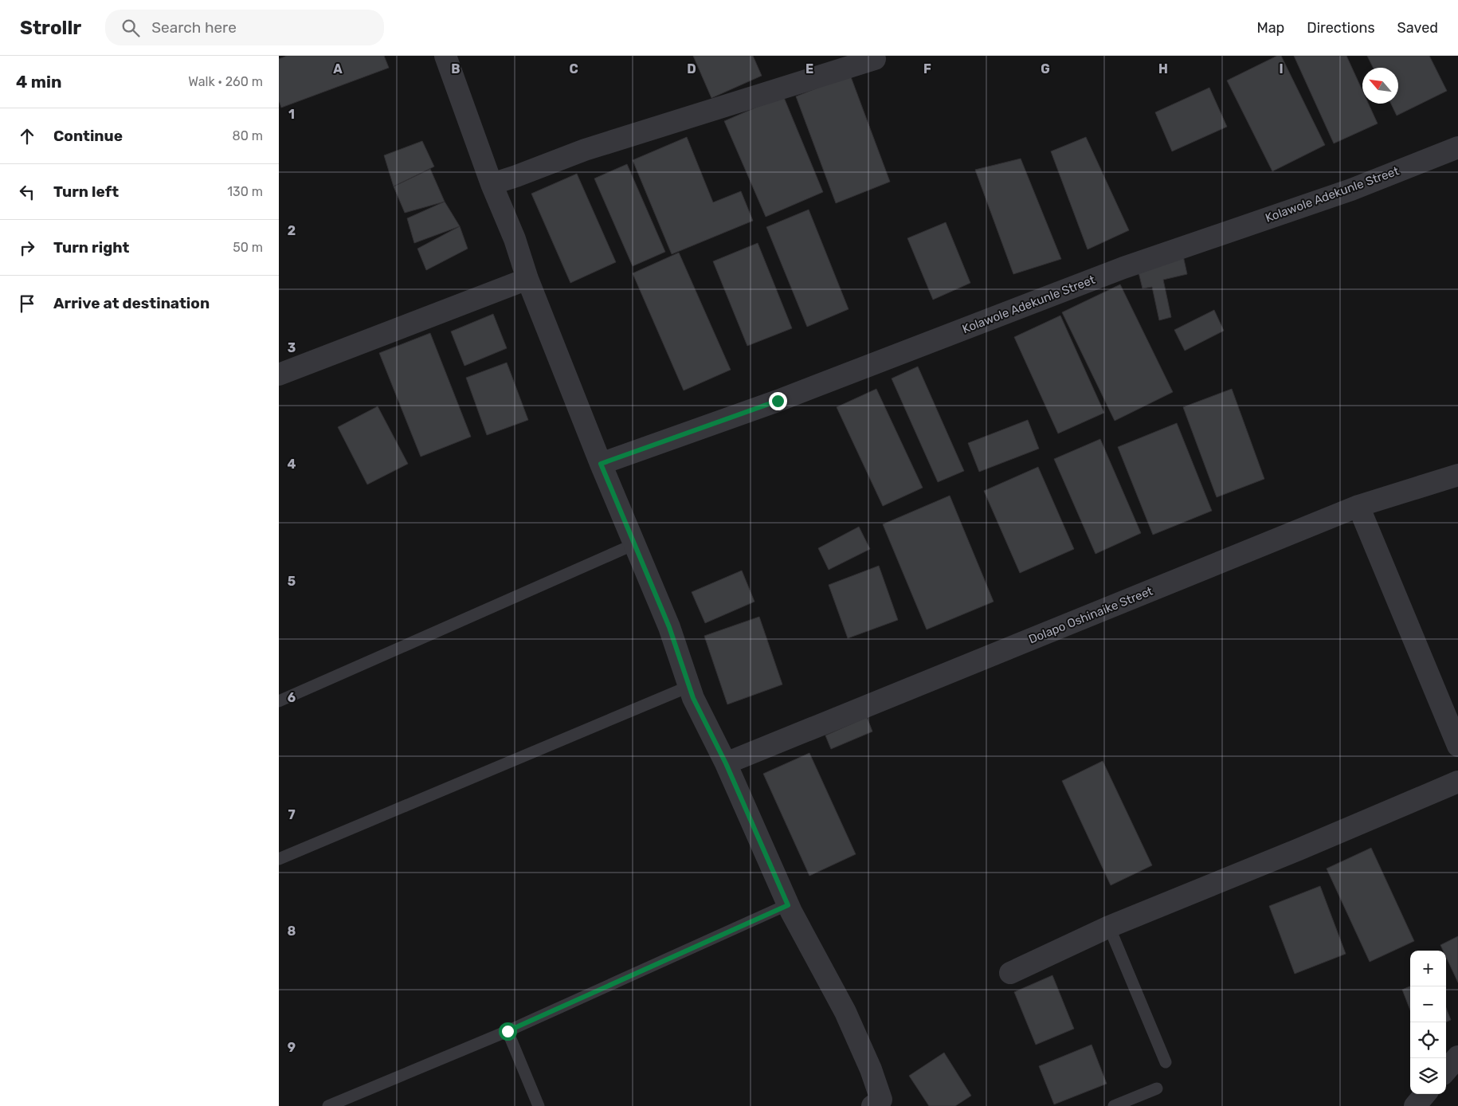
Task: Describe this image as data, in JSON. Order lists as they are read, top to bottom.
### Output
{
  "streets": {
    "street": ["Kolawole Adekunle Street", "Dolapo Oshinaike Street"]
  },
  "north": "top left",
  "page": {
    "header": "Strollr",
    "search": "Search here",
    "nav": ["Map", "Directions", "Saved"],
    "heading": ["4 min", "Walk · 260 m"],
    "list": [
      ["Continue", "80 m"],
      ["Turn left", "130 m"],
      ["Turn right", "50 m"],
      "Arrive at destination"
    ],
    "map_buttons": ["+", "−"]
  },
  "grid": {
    "columns": [
      "A",
      "B",
      "C",
      "D",
      "E",
      "F",
      "G",
      "H",
      "I"
    ],
    "rows": [
      "1",
      "2",
      "3",
      "4",
      "5",
      "6",
      "7",
      "8",
      "9"
    ]
  }
}
